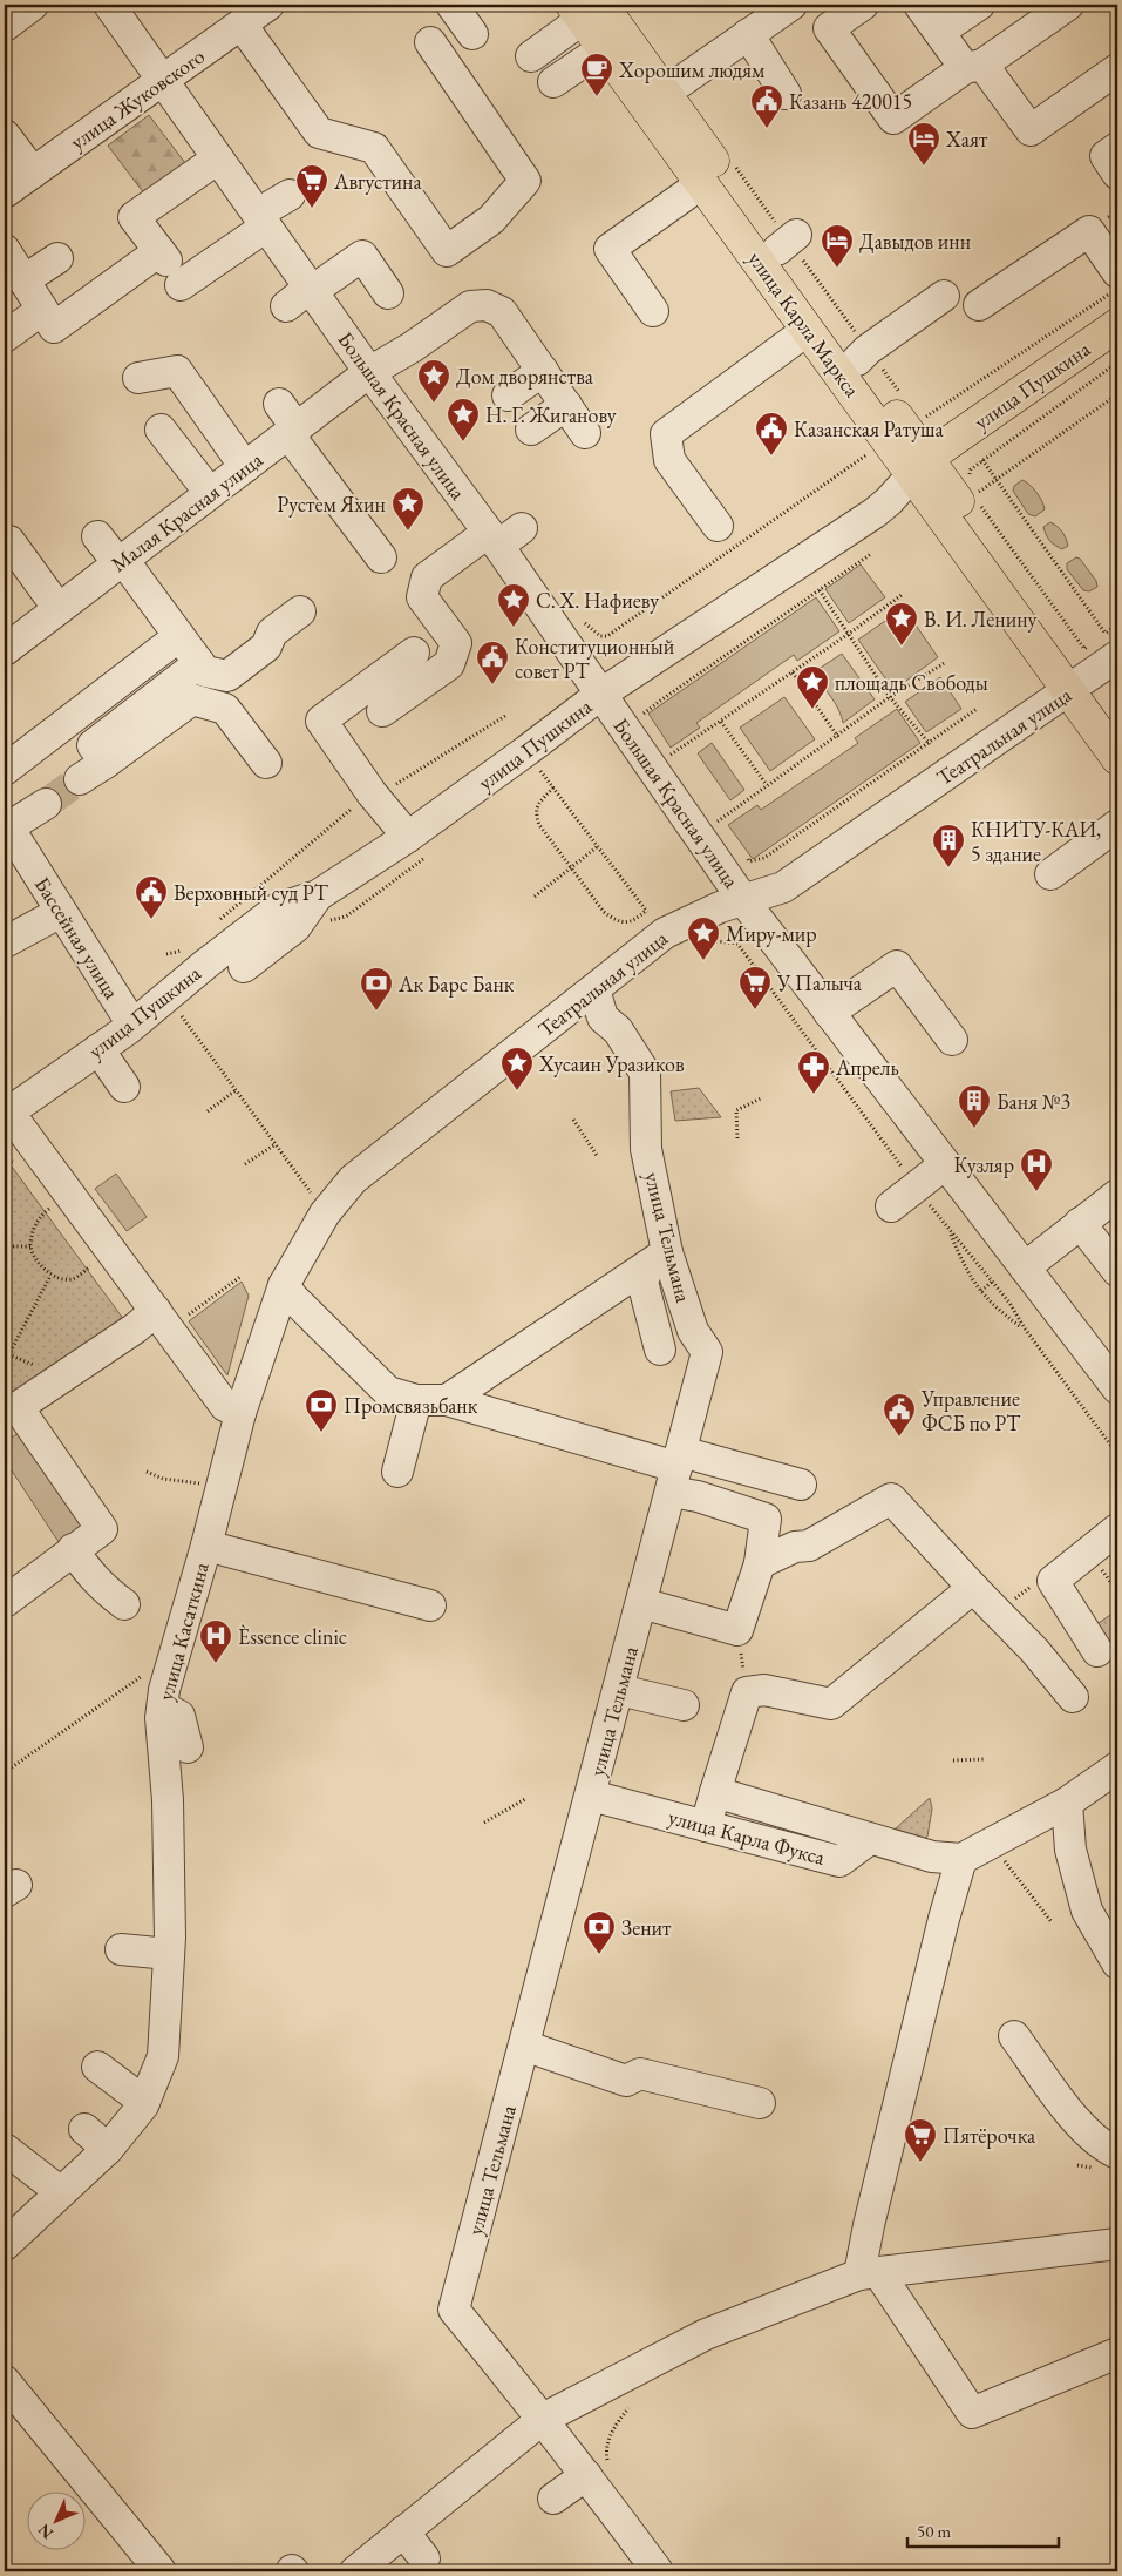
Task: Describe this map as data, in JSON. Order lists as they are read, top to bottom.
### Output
{
  "streets": {
    "main road": ["улица Карла Маркса", "улица Пушкина"],
    "street": [
      "улица Жуковского",
      "Большая Красная улица",
      "Малая Красная улица",
      "Театральная улица",
      "Бассейная улица",
      "улица Тельмана",
      "улица Касаткина",
      "улица Карла Фукса"
    ]
  },
  "crossings": [
    ["улица Жуковского", "Большая Красная улица"],
    ["улица Карла Маркса", "улица Пушкина"],
    ["улица Карла Маркса", "Театральная улица"],
    ["улица Пушкина", "Большая Красная улица"],
    ["улица Пушкина", "Бассейная улица"],
    ["Большая Красная улица", "Малая Красная улица"],
    ["Большая Красная улица", "Театральная улица"],
    ["Театральная улица", "улица Тельмана"],
    ["Театральная улица", "улица Касаткина"],
    ["улица Тельмана", "улица Карла Фукса"]
  ],
  "places": {
    "cafe": ["Хорошим людям"],
    "public building": [
      "Казань 420015",
      "Казанская Ратуша",
      "Конституционный совет РТ",
      "Верховный суд РТ",
      "Управление ФСБ по РТ"
    ],
    "hotel": ["Хаят", "Давыдов инн"],
    "supermarket": ["Августина", "У Палыча", "Пятёрочка"],
    "place": [
      "Дом дворянства",
      "Н. Г. Жиганову",
      "Рустем Яхин",
      "С. Х. Нафиеву",
      "В. И. Ленину",
      "площадь Свободы",
      "Миру-мир",
      "Хусаин Уразиков"
    ],
    "building": ["КНИТУ-КАИ, 5 здание", "Баня №3"],
    "bank": ["Ак Барс Банк", "Промсвязьбанк", "Зенит"],
    "pharmacy": ["Апрель"],
    "hospital": ["Кузляр", "Èssence clinic"]
  },
  "scale_bar": "50 m",
  "north": "bottom left"
}
